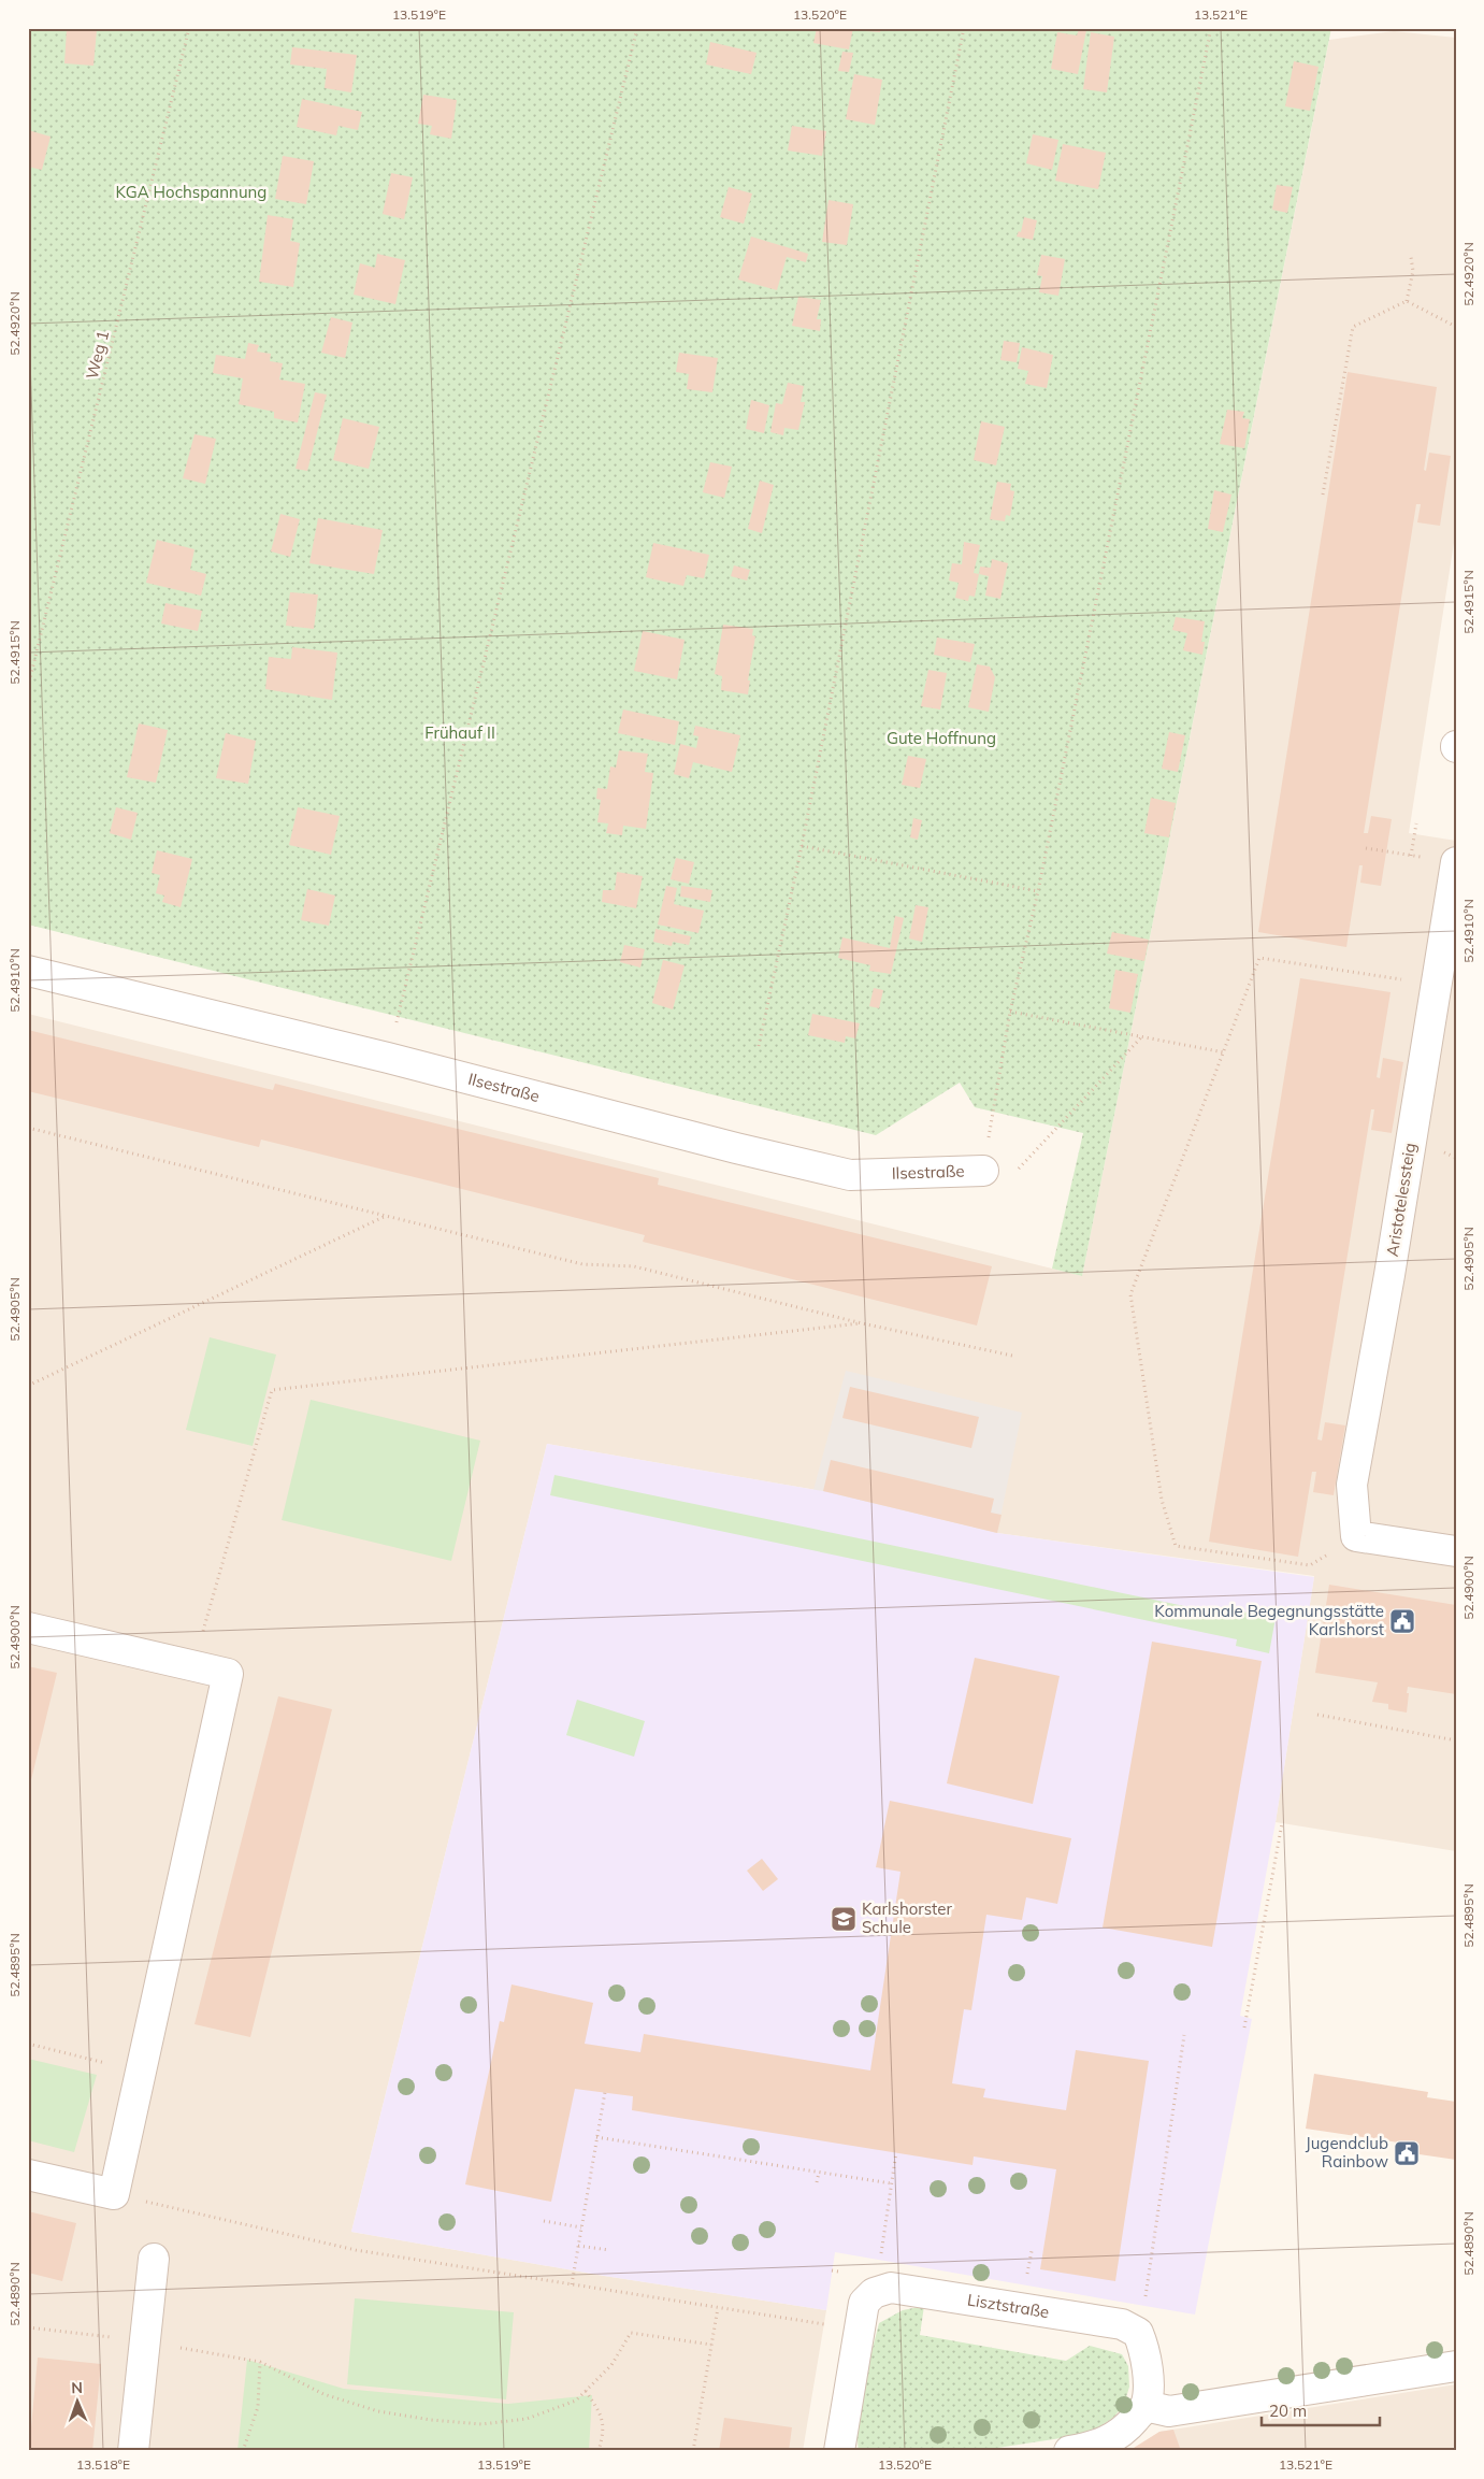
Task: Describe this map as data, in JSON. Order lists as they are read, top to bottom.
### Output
{
  "streets": {
    "street": ["Ilsestraße", "Aristotelessteig", "Lisztstraße"],
    "path": ["Weg 1"]
  },
  "parks": ["KGA Hochspannung", "Frühauf II", "Gute Hoffnung"],
  "places": {
    "public building": ["Kommunale Begegnungsstätte Karlshorst", "Jugendclub Rainbow"],
    "school or university": ["Karlshorster Schule"]
  },
  "scale_bar": "20 m",
  "north": "top",
  "coordinates": [
    "13.519°E",
    "13.520°E",
    "13.521°E",
    "52.4920°N",
    "52.4915°N",
    "52.4910°N",
    "52.4905°N",
    "52.4900°N",
    "52.4895°N",
    "52.4890°N",
    "13.518°E"
  ]
}
